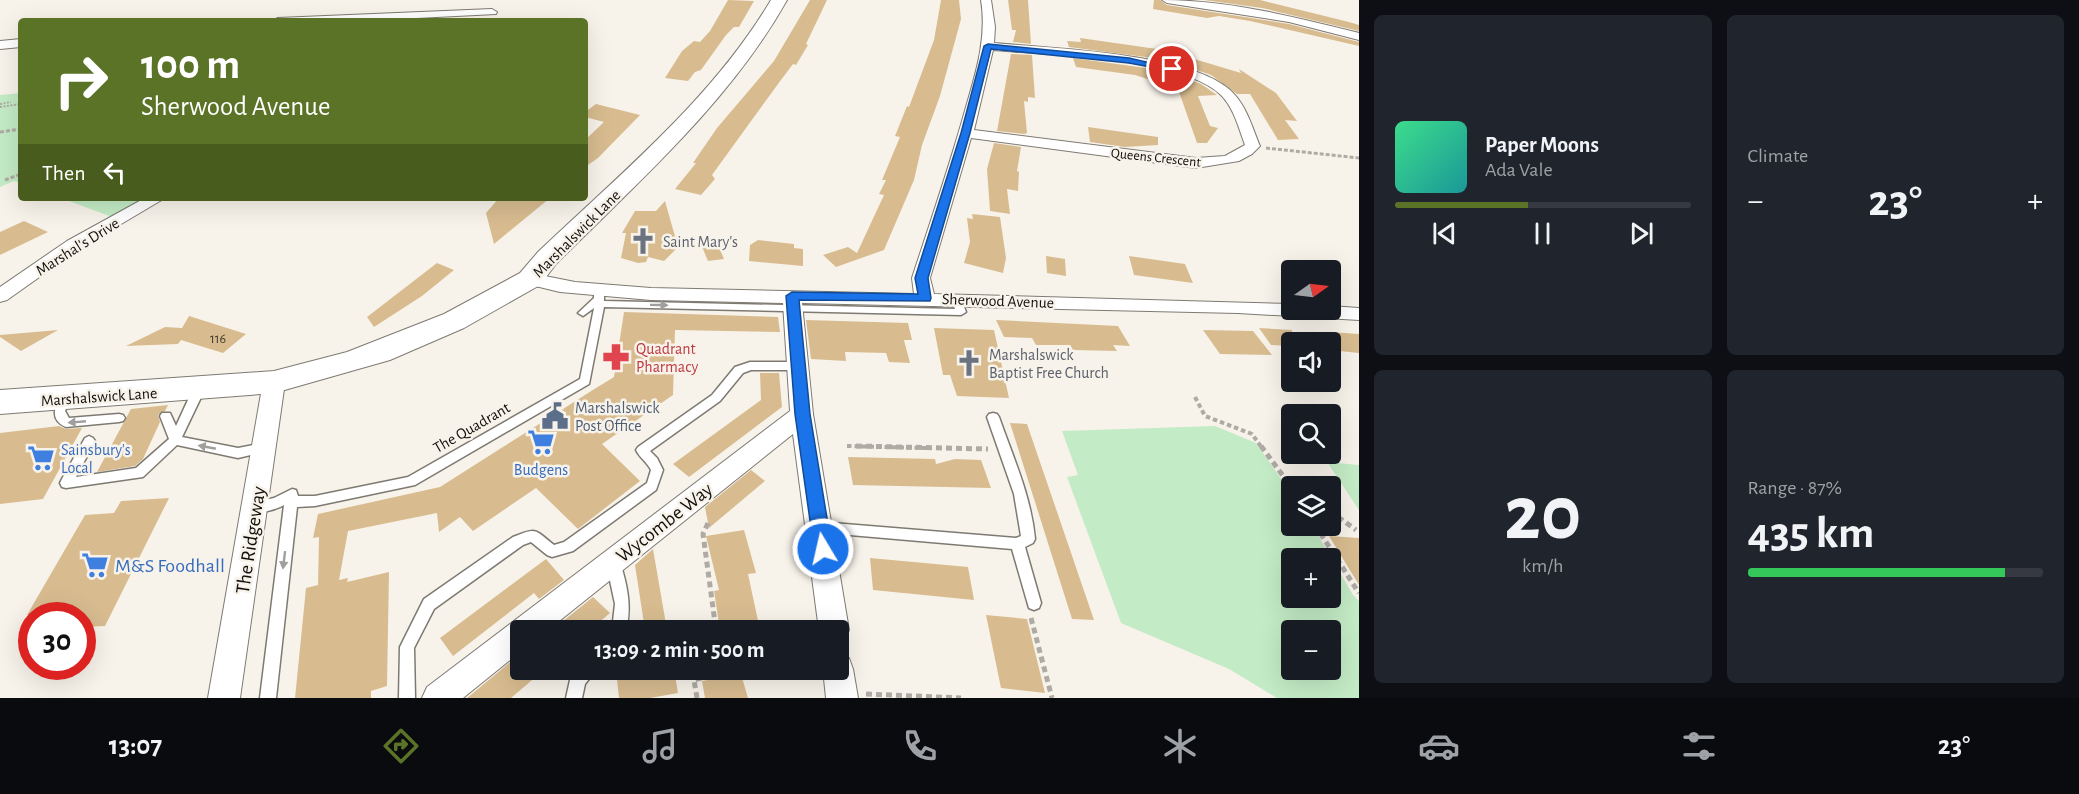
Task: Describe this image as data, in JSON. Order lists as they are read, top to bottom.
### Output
{
  "streets": {
    "street": [
      "Queens Crescent",
      "Marshalswick Lane",
      "Marshal's Drive",
      "Sherwood Avenue",
      "Wycombe Way",
      "The Ridgeway"
    ],
    "lane": ["The Quadrant"]
  },
  "crossings": [
    ["Marshalswick Lane", "Sherwood Avenue"],
    ["Marshalswick Lane", "The Ridgeway"],
    ["Sherwood Avenue", "The Quadrant"],
    ["The Quadrant", "The Ridgeway"]
  ],
  "places": {
    "church": ["Saint Mary's", "Marshalswick Baptist Free Church"],
    "pharmacy": ["Quadrant Pharmacy"],
    "public building": ["Marshalswick Post Office"],
    "supermarket": ["Budgens", "Sainsbury's Local", "M&S Foodhall"]
  },
  "house_numbers": ["116"],
  "north": "right",
  "page": {
    "tile": [
      "Climate",
      ["20", "km/h"],
      ["Range · 87%", "435 km"]
    ],
    "turn": ["100 m", "Sherwood Avenue"],
    "song": ["Paper Moons", "Ada Vale"],
    "then": "Then",
    "heat": ["−", "23°", "+"],
    "map_buttons": ["+", "−"],
    "limit": "30",
    "trip": "13:09 · 2 min · 500 m",
    "tabs": ["13:07", "23°"]
  }
}
